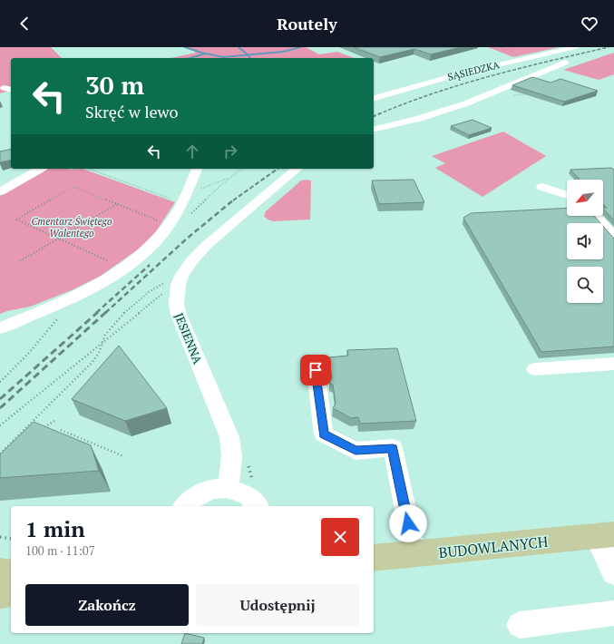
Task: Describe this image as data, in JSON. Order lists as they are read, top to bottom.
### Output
{
  "streets": {
    "main road": ["BUDOWLANYCH"],
    "street": ["SĄSIEDZKA", "JESIENNA"]
  },
  "parks": ["Cmentarz Świętego Walentego"],
  "north": "bottom left",
  "page": {
    "header": "Routely",
    "turn": ["30 m", "Skręć w lewo"],
    "heading": ["1 min", "100 m · 11:07"],
    "buttons": ["Zakończ", "Udostępnij"]
  }
}
